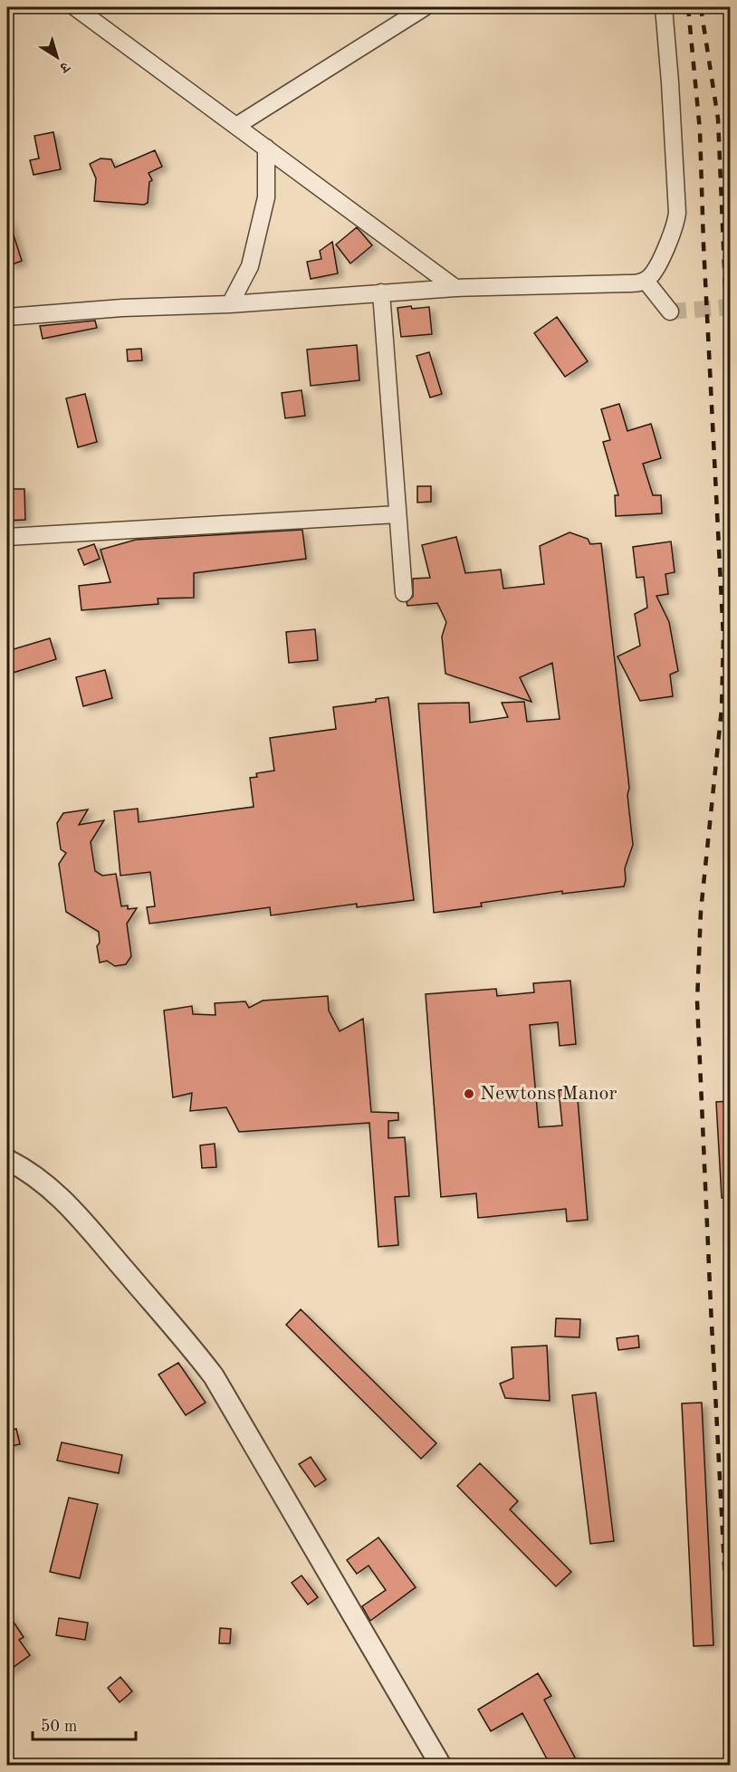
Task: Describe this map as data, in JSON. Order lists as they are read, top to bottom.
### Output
{
  "places": ["Newtons Manor"],
  "scale_bar": "50 m",
  "north": "bottom right"
}
